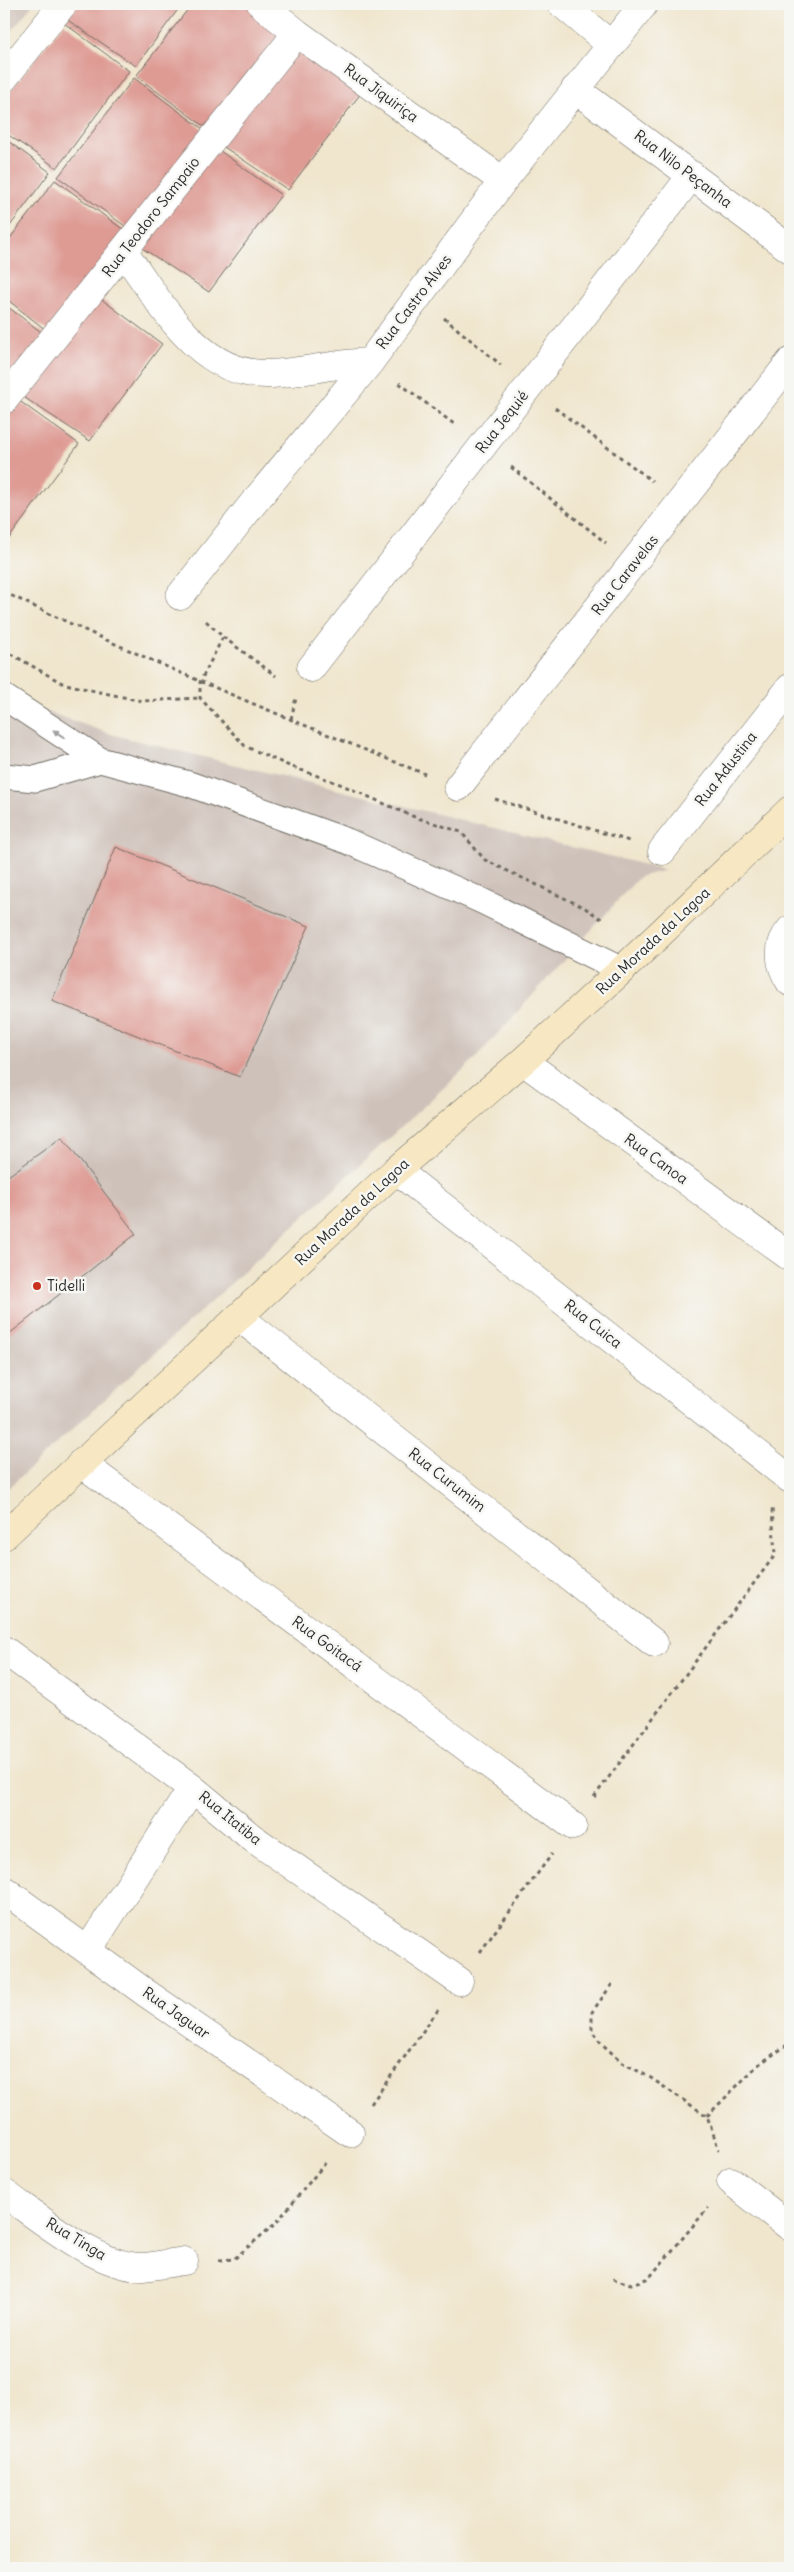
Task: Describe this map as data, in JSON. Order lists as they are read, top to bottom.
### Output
{
  "streets": {
    "street": [
      "Rua Jiquiriça",
      "Rua Nilo Peçanha",
      "Rua Teodoro Sampaio",
      "Rua Castro Alves",
      "Rua Jequié",
      "Rua Caravelas",
      "Rua Adustina",
      "Rua Morada da Lagoa",
      "Rua Canoa",
      "Rua Cuica",
      "Rua Curumim",
      "Rua Goitacá",
      "Rua Itatiba",
      "Rua Jaguar",
      "Rua Tinga"
    ]
  },
  "crossings": [
    ["Rua Jiquiriça", "Rua Teodoro Sampaio"],
    ["Rua Jiquiriça", "Rua Castro Alves"],
    ["Rua Nilo Peçanha", "Rua Castro Alves"],
    ["Rua Nilo Peçanha", "Rua Jequié"],
    ["Rua Morada da Lagoa", "Rua Canoa"],
    ["Rua Morada da Lagoa", "Rua Cuica"],
    ["Rua Morada da Lagoa", "Rua Curumim"],
    ["Rua Morada da Lagoa", "Rua Goitacá"]
  ],
  "places": ["Tidelli"]
}
